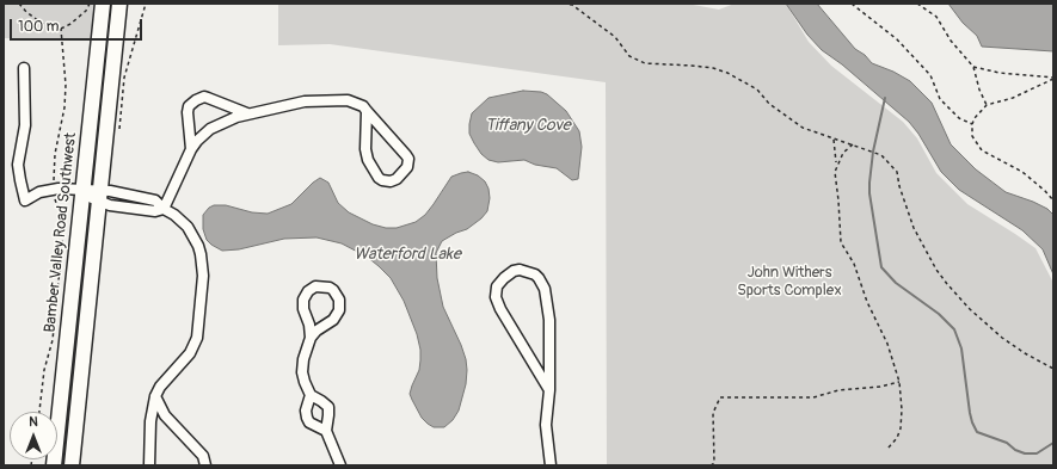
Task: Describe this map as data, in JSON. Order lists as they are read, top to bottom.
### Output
{
  "streets": {
    "main road": ["Bamber Valley Road Southwest"]
  },
  "water": ["Tiffany Cove", "Waterford Lake"],
  "parks": ["John Withers Sports Complex"],
  "scale_bar": "100 m",
  "north": "top"
}
